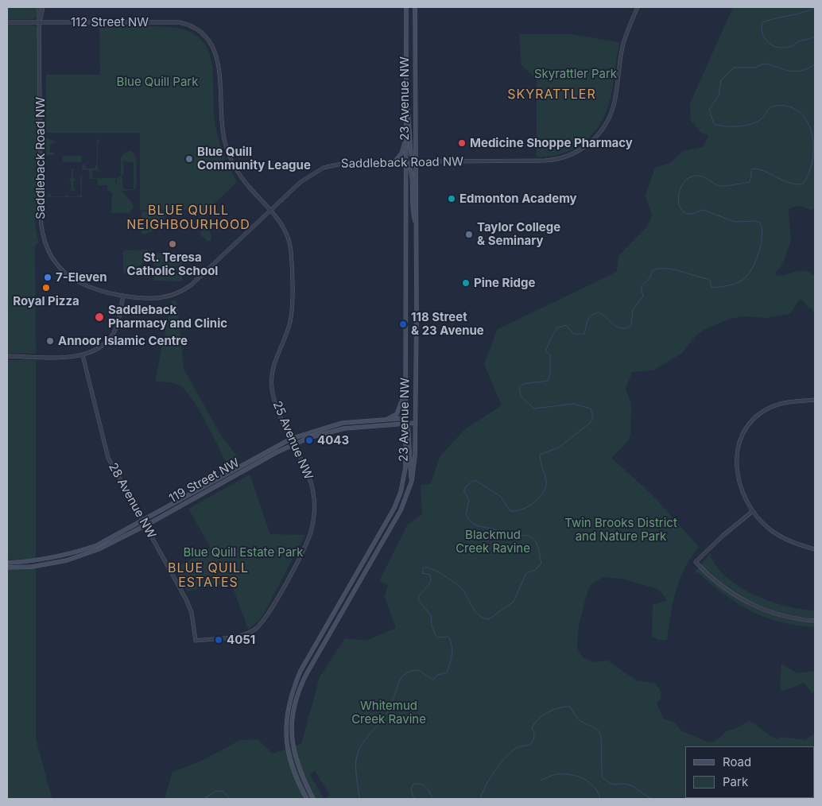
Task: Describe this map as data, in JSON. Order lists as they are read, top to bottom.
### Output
{
  "streets": {
    "main road": ["23 Avenue NW", "119 Street NW"],
    "street": [
      "112 Street NW",
      "Saddleback Road NW",
      "25 Avenue NW",
      "28 Avenue NW"
    ]
  },
  "crossings": [
    ["112 Street NW", "Saddleback Road NW"],
    ["112 Street NW", "25 Avenue NW"],
    ["23 Avenue NW", "Saddleback Road NW"],
    ["23 Avenue NW", "119 Street NW"],
    ["Saddleback Road NW", "25 Avenue NW"],
    ["25 Avenue NW", "119 Street NW"],
    ["25 Avenue NW", "28 Avenue NW"],
    ["119 Street NW", "28 Avenue NW"]
  ],
  "districts": ["SKYRATTLER", "BLUE QUILL NEIGHBOURHOOD", "BLUE QUILL ESTATES"],
  "parks": [
    "Skyrattler Park",
    "Blue Quill Park",
    "Twin Brooks District and Nature Park",
    "Blackmud Creek Ravine",
    "Blue Quill Estate Park",
    "Whitemud Creek Ravine"
  ],
  "places": [
    "Medicine Shoppe Pharmacy",
    "Blue Quill Community League",
    "Edmonton Academy",
    "Taylor College & Seminary",
    "St. Teresa Catholic School",
    "7-Eleven",
    "Pine Ridge",
    "Royal Pizza",
    "Saddleback Pharmacy and Clinic",
    "118 Street & 23 Avenue",
    "Annoor Islamic Centre",
    "4043",
    "4051"
  ],
  "legend": ["Road", "Park"]
}
